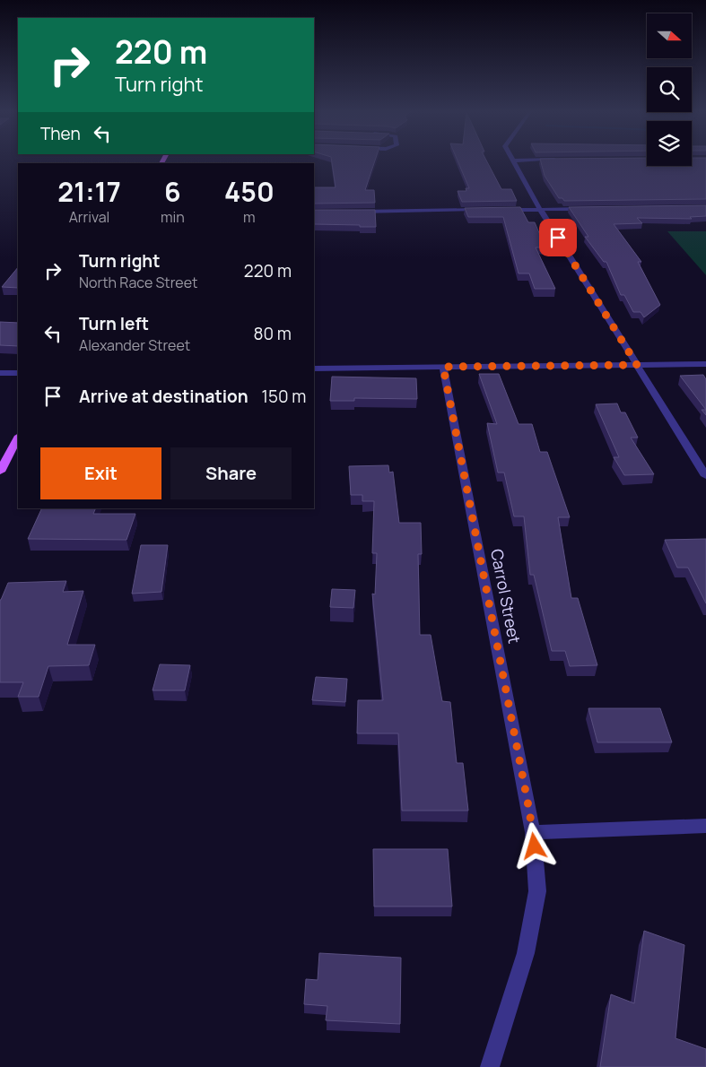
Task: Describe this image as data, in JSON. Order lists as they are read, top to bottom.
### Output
{
  "streets": {
    "street": ["Carrol Street"]
  },
  "north": "right",
  "page": {
    "turn": ["220 m", "Turn right"],
    "then": "Then",
    "eta": [
      "21:17",
      "Arrival",
      "6",
      "min",
      "450",
      "m"
    ],
    "list": [
      {
        "name": "Turn right",
        "note": "North Race Street",
        "value": "220 m"
      },
      {
        "name": "Turn left",
        "note": "Alexander Street",
        "value": "80 m"
      },
      {
        "name": "Arrive at destination",
        "value": "150 m"
      }
    ],
    "buttons": ["Exit", "Share"]
  }
}
